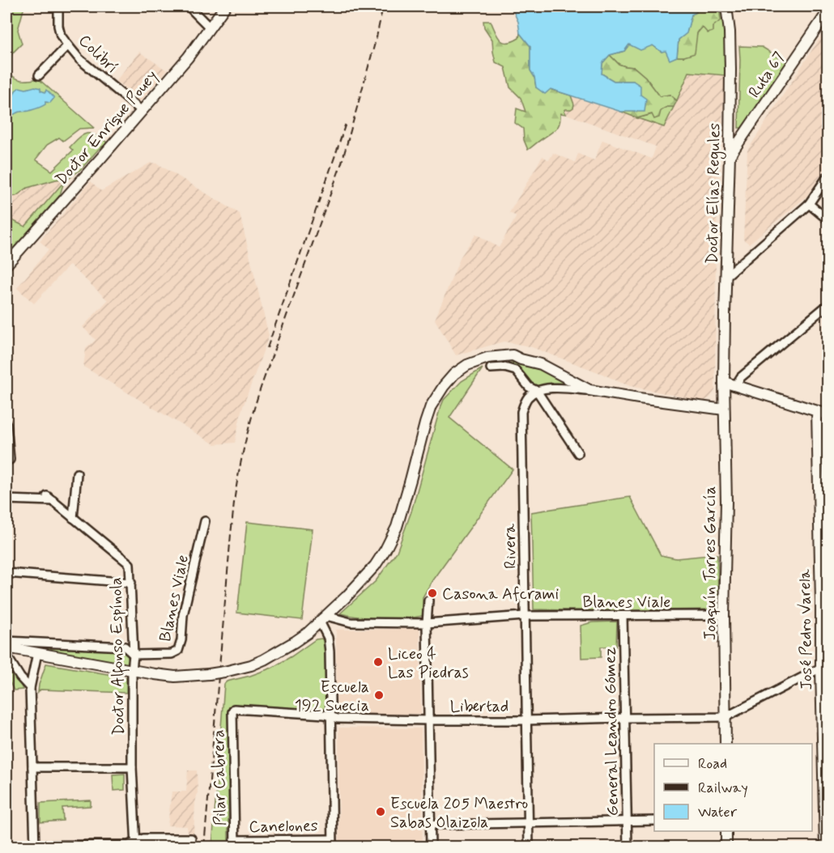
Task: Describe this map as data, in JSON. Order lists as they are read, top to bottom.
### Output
{
  "streets": {
    "street": [
      "Colibrí",
      "Ruta 67",
      "Doctor Enrique Pouey",
      "Doctor Elías Regules",
      "Rivera",
      "Joaquín Torres García",
      "Blanes Viale",
      "José Pedro Varela",
      "Doctor Alfonso Espínola",
      "Libertad",
      "General Leandro Gómez",
      "Pilar Cabrera",
      "Canelones"
    ]
  },
  "crossings": [
    ["Colibrí", "Doctor Enrique Pouey"],
    ["Ruta 67", "Doctor Elías Regules"],
    ["Doctor Elías Regules", "Joaquín Torres García"],
    ["Rivera", "Blanes Viale"],
    ["Rivera", "Libertad"],
    ["Joaquín Torres García", "Blanes Viale"],
    ["Joaquín Torres García", "Libertad"],
    ["Blanes Viale", "Doctor Alfonso Espínola"],
    ["Blanes Viale", "General Leandro Gómez"],
    ["Libertad", "General Leandro Gómez"],
    ["Libertad", "Pilar Cabrera"],
    ["Pilar Cabrera", "Canelones"]
  ],
  "places": [
    "Casona Afcrami",
    "Liceo 4 Las Piedras",
    "Escuela 192 Suecia",
    "Escuela 205 Maestro Sabas Olaizola"
  ],
  "legend": ["Road", "Railway", "Water"]
}
